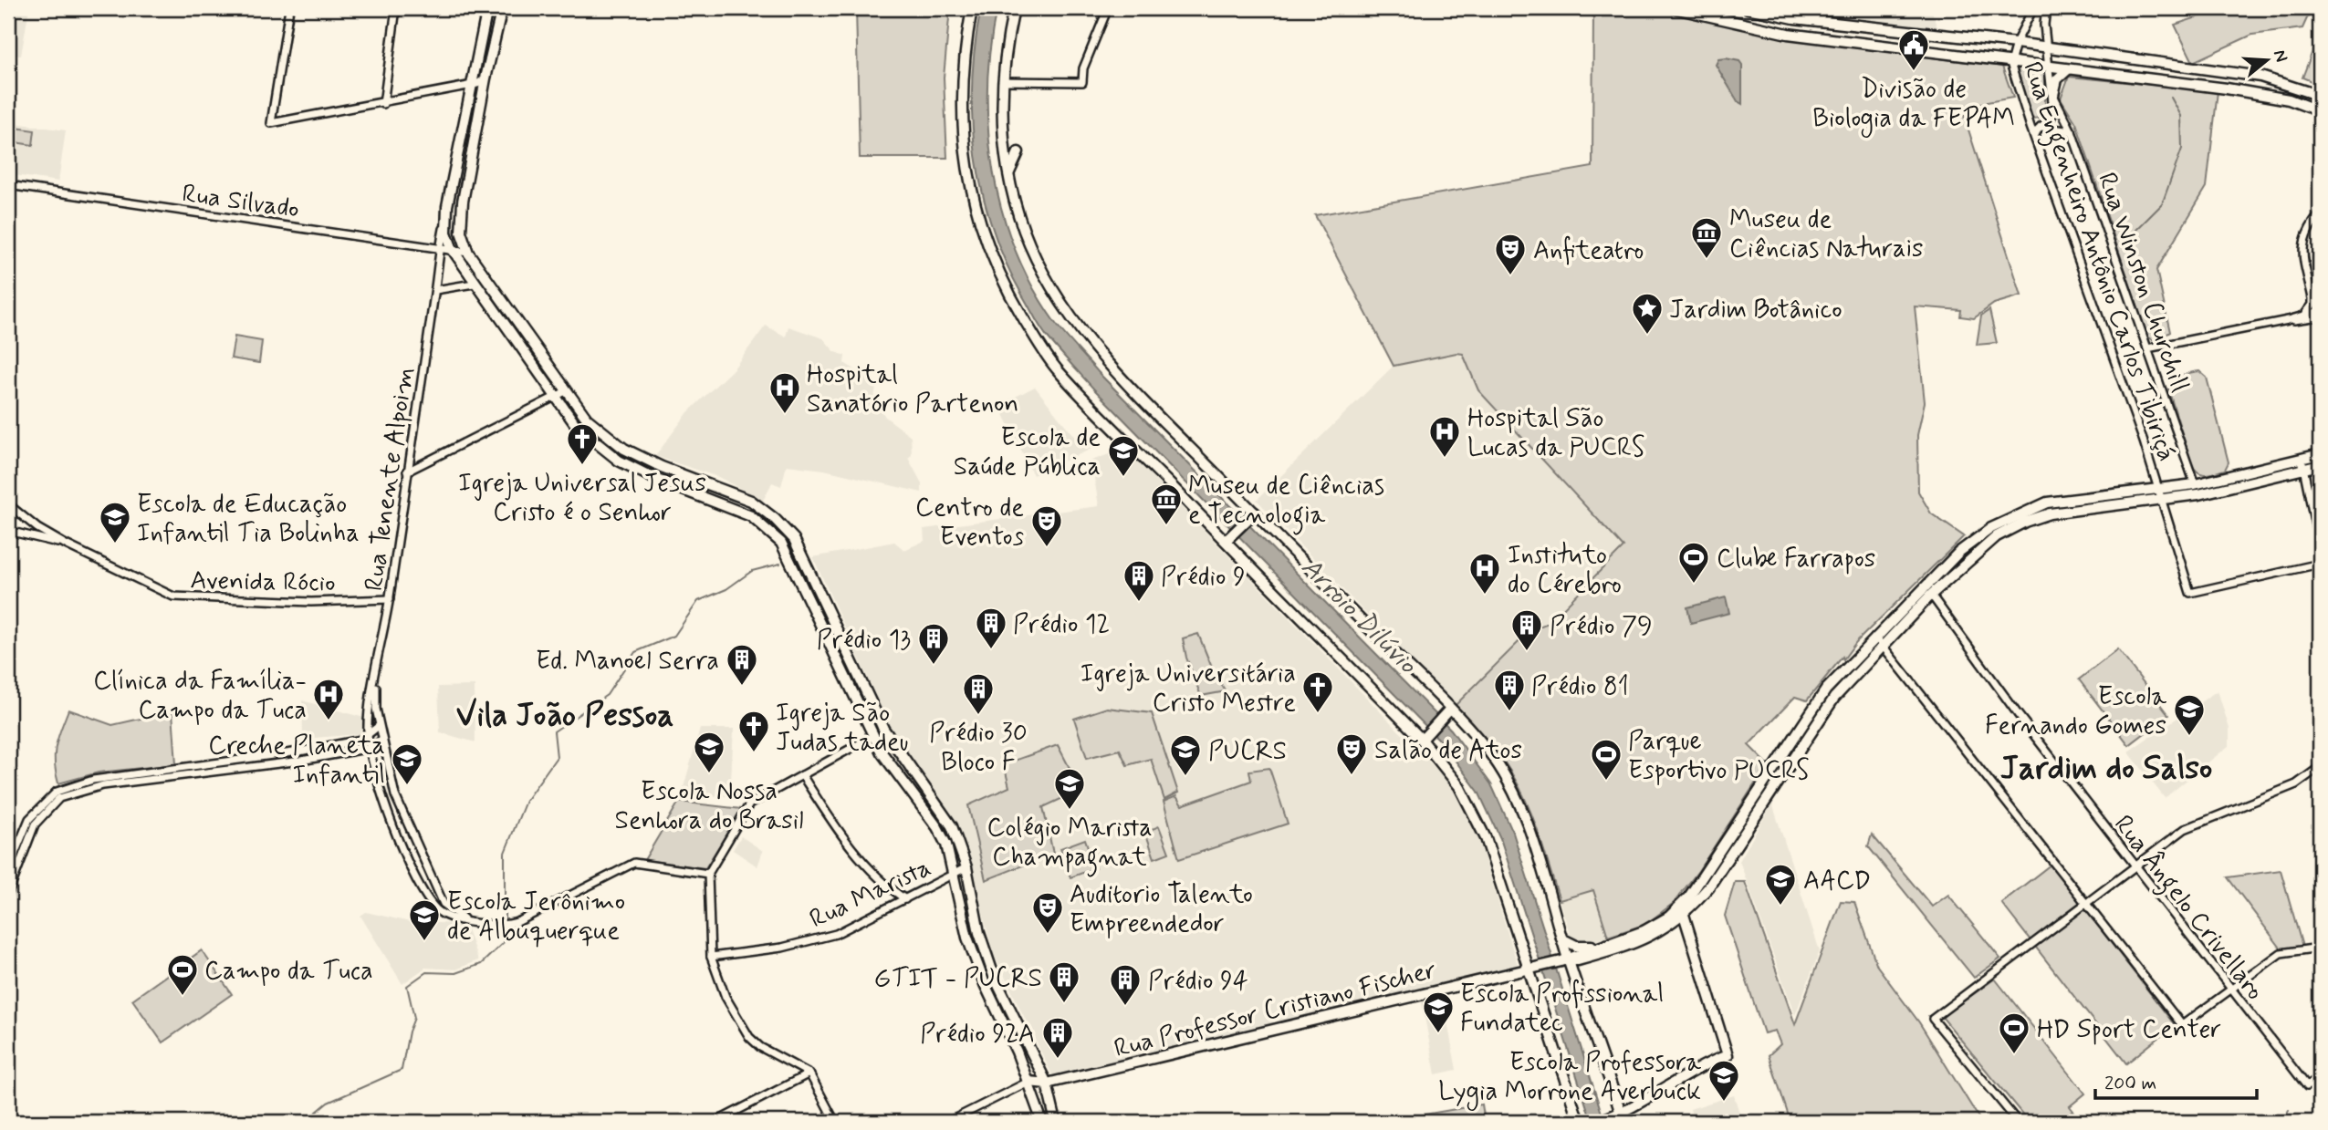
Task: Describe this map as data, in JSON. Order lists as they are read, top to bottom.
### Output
{
  "streets": {
    "main road": ["Rua Professor Cristiano Fischer"],
    "street": [
      "Rua Silvado",
      "Rua Engenheiro Antônio Carlos Tibiriçá",
      "Rua Winston Churchill",
      "Rua Tenente Alpoim",
      "Avenida Rócio",
      "Rua Marista",
      "Rua Ângelo Crivellaro"
    ]
  },
  "crossings": [
    ["Rua Silvado", "Rua Tenente Alpoim"],
    ["Rua Engenheiro Antônio Carlos Tibiriçá", "Rua Professor Cristiano Fischer"],
    ["Rua Winston Churchill", "Rua Professor Cristiano Fischer"],
    ["Rua Tenente Alpoim", "Avenida Rócio"],
    ["Rua Ângelo Crivellaro", "Rua Professor Cristiano Fischer"]
  ],
  "districts": ["Vila João Pessoa", "Jardim do Salso"],
  "water": ["Arroio Dilúvio"],
  "places": {
    "public building": ["Divisão de Biologia da FEPAM"],
    "museum": ["Museu de Ciências Naturais", "Museu de Ciências e Tecnologia"],
    "theatre": [
      "Anfiteatro",
      "Centro de Eventos",
      "Salão de Atos",
      "Auditorio Talento Empreendedor"
    ],
    "place": ["Jardim Botânico"],
    "hospital": [
      "Hospital Sanatório Partenon",
      "Hospital São Lucas da PUCRS",
      "Instituto do Cérebro",
      "Clínica da Família- Campo da Tuca"
    ],
    "church": ["Igreja Universal Jesus Cristo é o Senhor", "Igreja Universitária Cristo Mestre", "Igreja São Judas tadeu"],
    "school or university": [
      "Escola de Saúde Pública",
      "Escola de Educação Infantil Tia Bolinha",
      "Escola Fernando Gomes",
      "Escola Nossa Senhora do Brasil",
      "PUCRS",
      "Creche Planeta Infantil",
      "Colégio Marista Champagnat",
      "AACD",
      "Escola Jerônimo de Albuquerque",
      "Escola Profissional Fundatec",
      "Escola Professora Lygia Morrone Averbuck"
    ],
    "sports": [
      "Clube Farrapos",
      "Parque Esportivo PUCRS",
      "Campo da Tuca",
      "HD Sport Center"
    ],
    "building": [
      "Prédio 9",
      "Prédio 12",
      "Prédio 79",
      "Prédio 13",
      "Ed. Manoel Serra",
      "Prédio 81",
      "Prédio 30 Bloco F",
      "GTIT - PUCRS",
      "Prédio 94",
      "Prédio 92A"
    ]
  },
  "scale_bar": "200 m",
  "north": "right"
}
